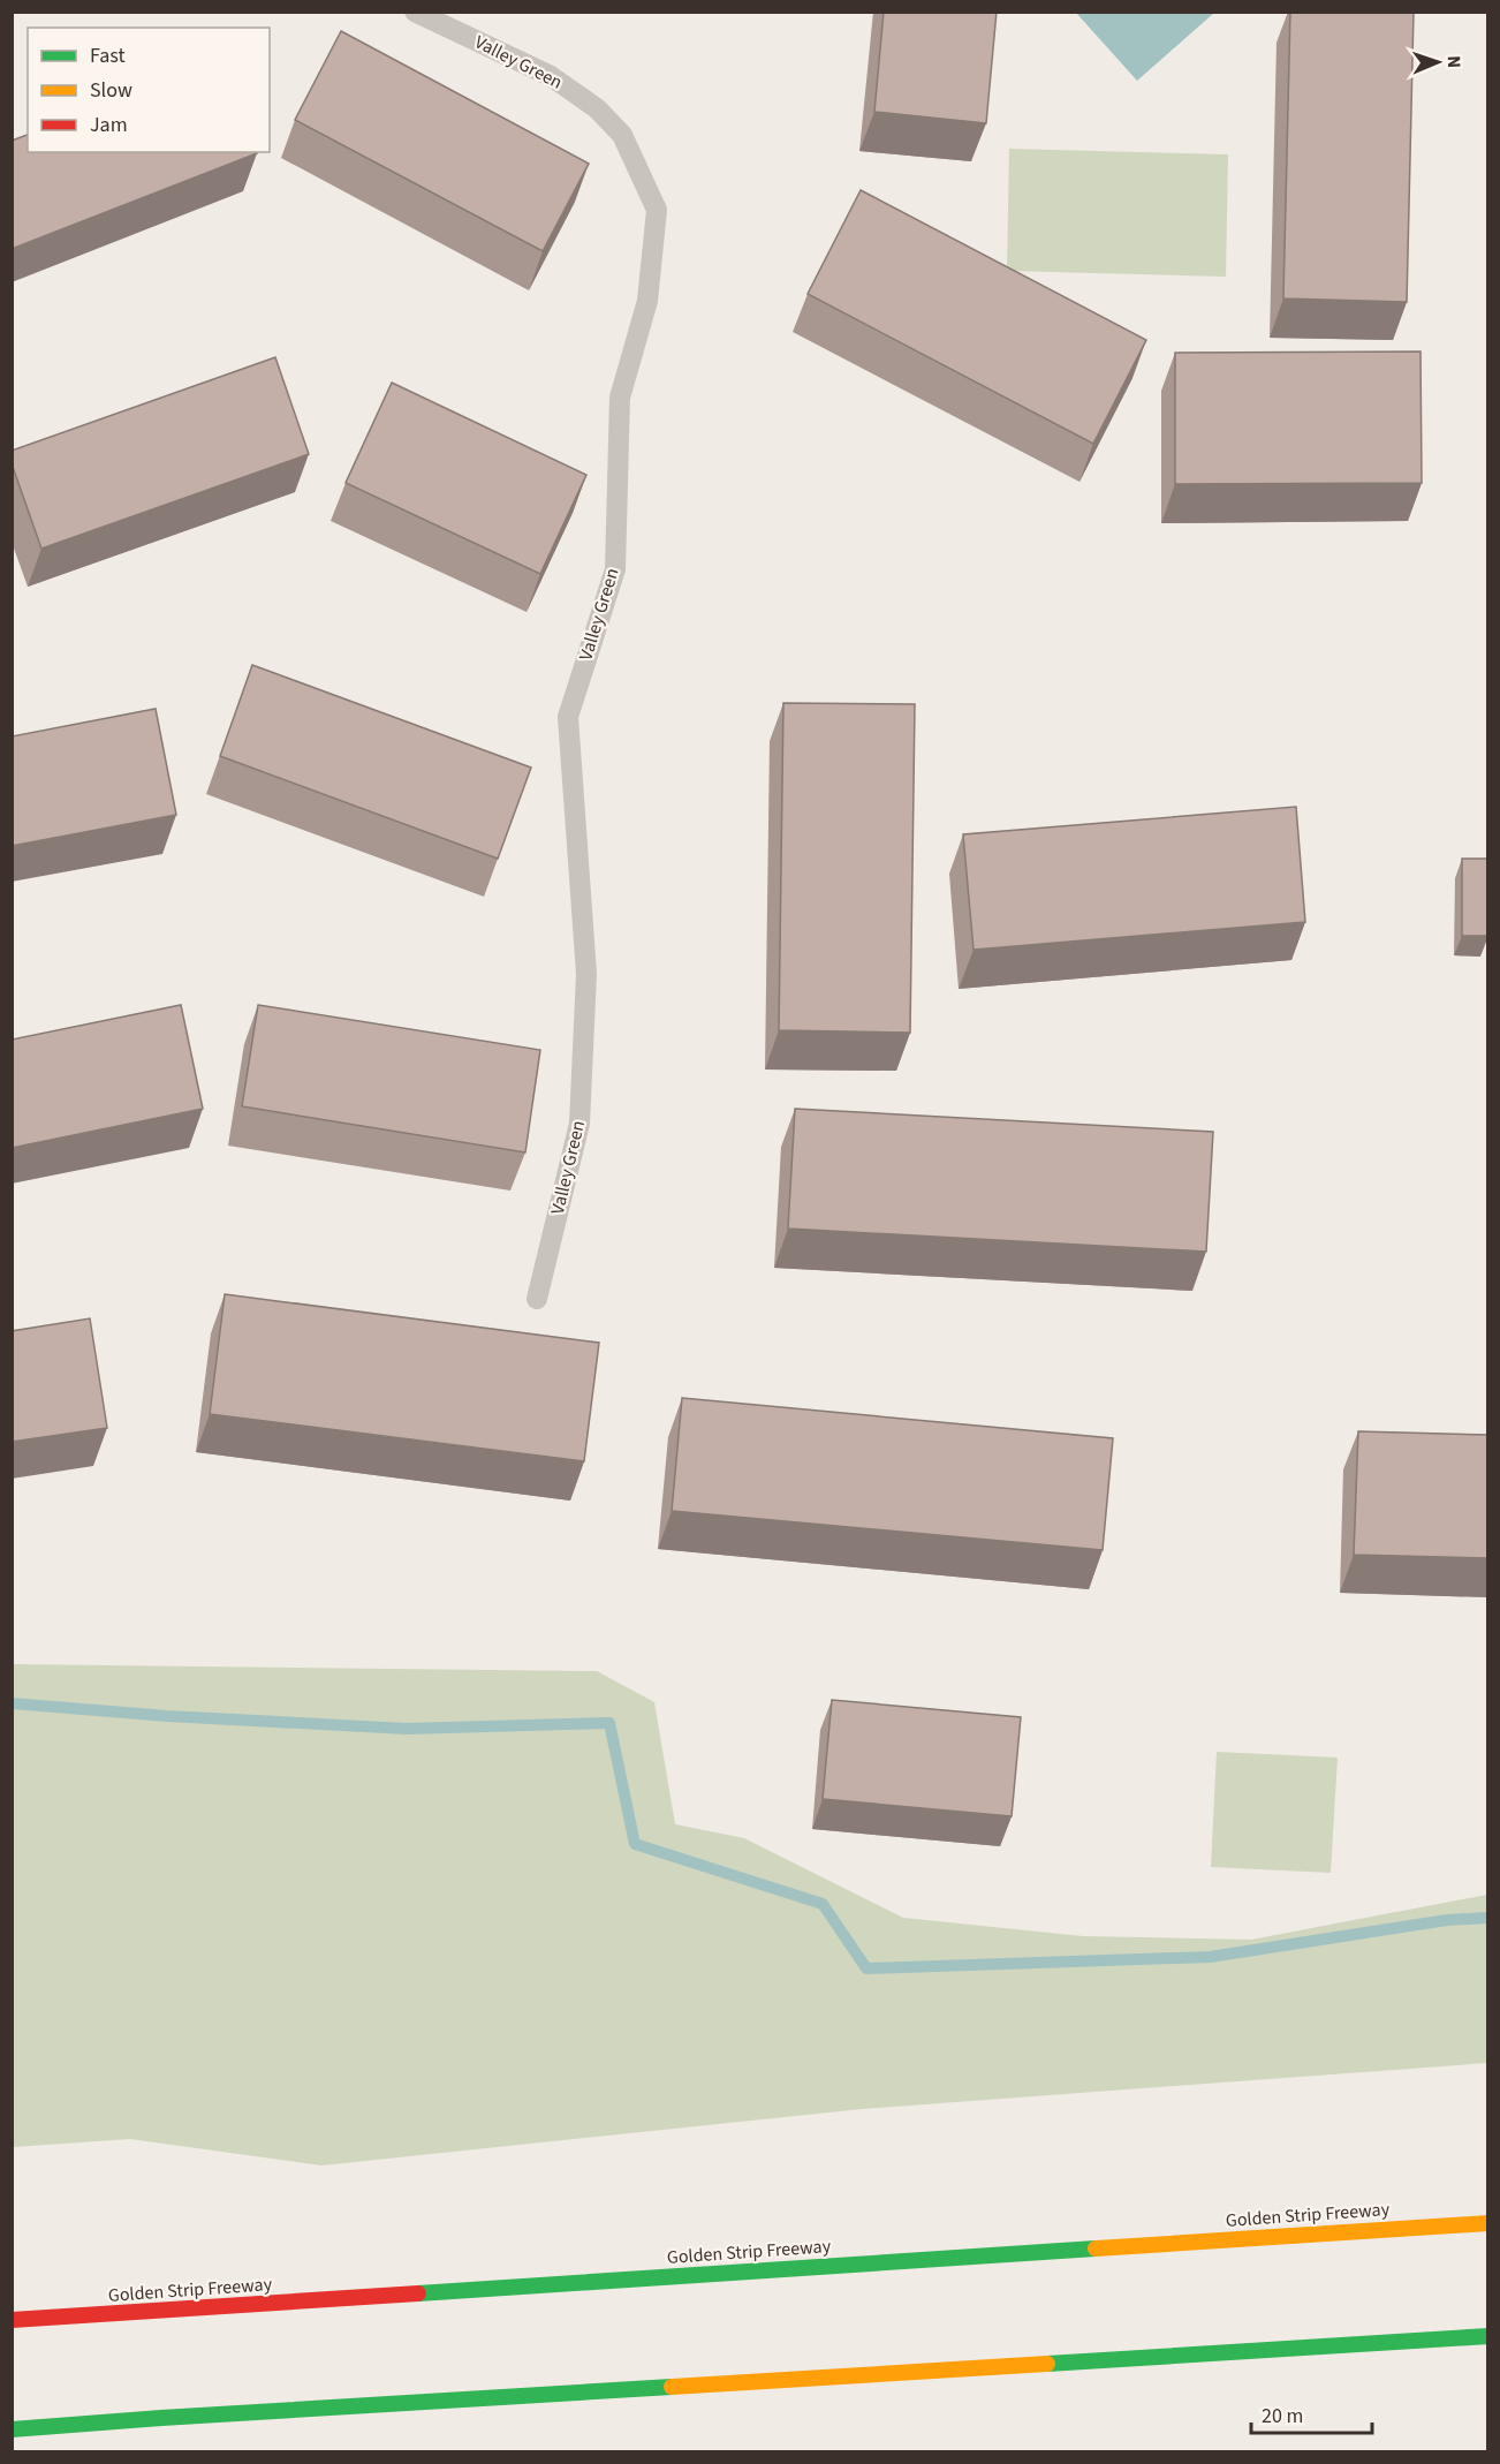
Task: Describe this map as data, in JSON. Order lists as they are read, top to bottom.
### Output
{
  "streets": {
    "highway": ["Golden Strip Freeway"],
    "lane": ["Valley Green"]
  },
  "legend": ["Fast", "Slow", "Jam"],
  "scale_bar": "20 m",
  "north": "right"
}
